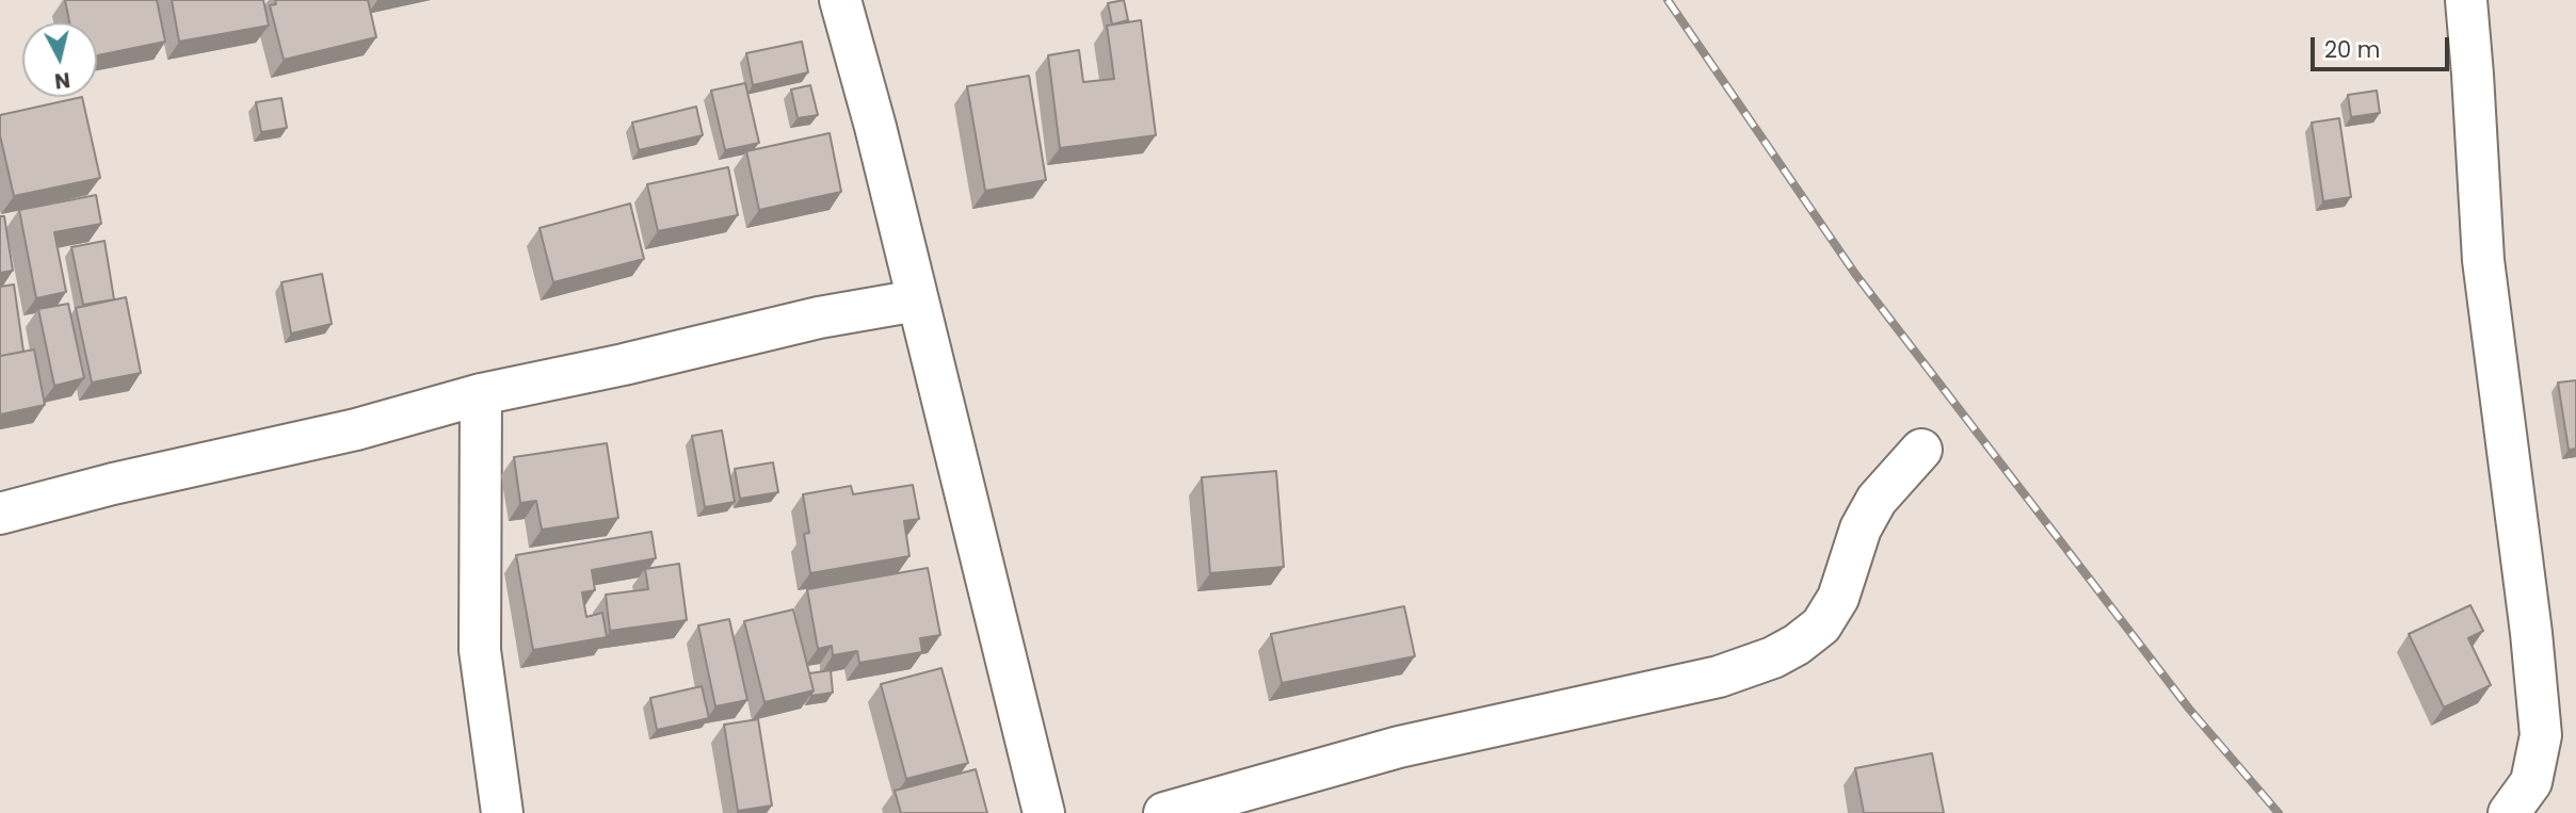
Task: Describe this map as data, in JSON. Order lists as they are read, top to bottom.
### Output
{
  "scale_bar": "20 m",
  "north": "bottom"
}
